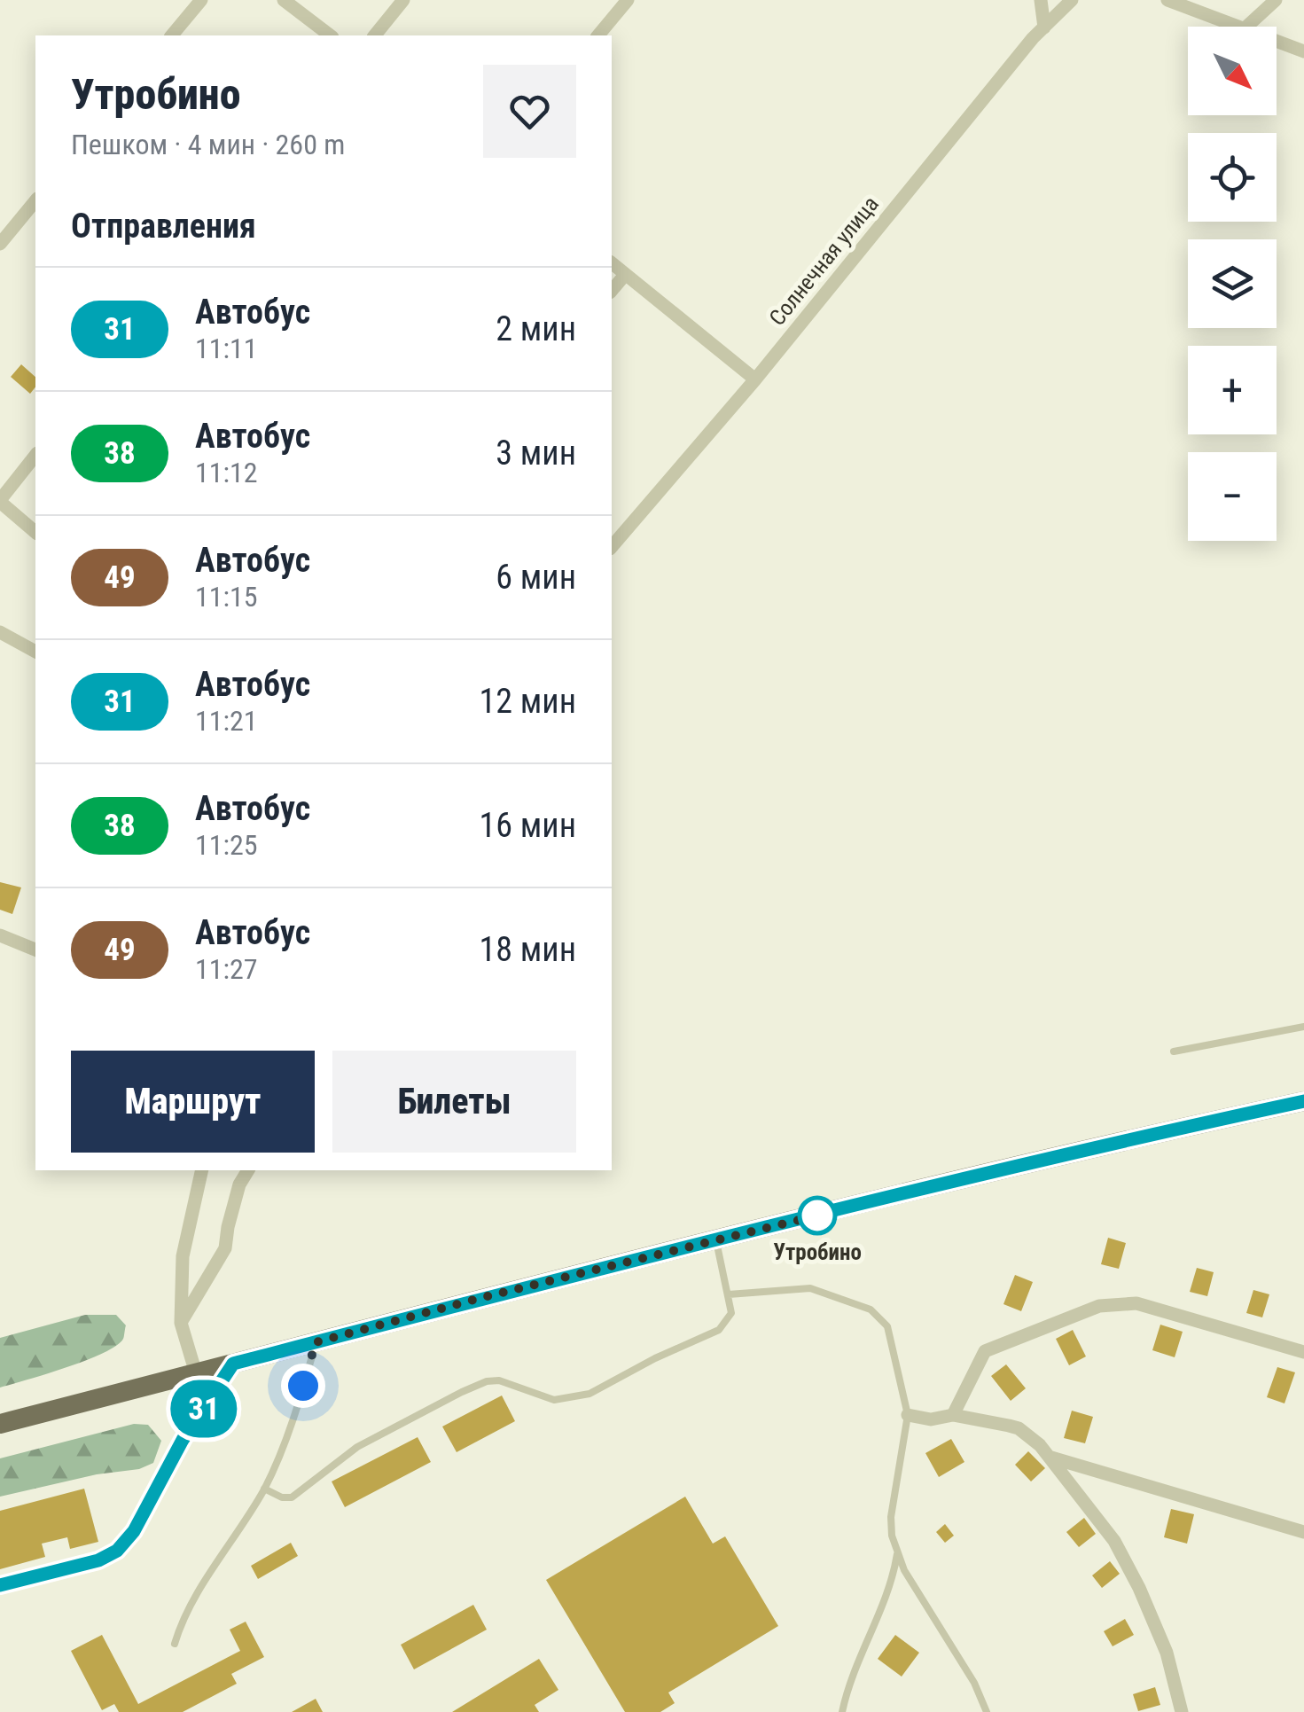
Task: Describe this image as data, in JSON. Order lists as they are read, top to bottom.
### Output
{
  "streets": {
    "street": ["Солнечная улица"]
  },
  "places": ["Утробино"],
  "lines": ["bus line 31"],
  "north": "bottom right",
  "page": {
    "on_map": "31",
    "map_buttons": ["+", "−"],
    "heading": [
      ["Утробино", "Пешком · 4 мин · 260 m"],
      "Отправления"
    ],
    "list": [
      {
        "mark": "31",
        "name": "Автобус",
        "note": "11:11",
        "value": "2 мин"
      },
      {
        "mark": "38",
        "name": "Автобус",
        "note": "11:12",
        "value": "3 мин"
      },
      {
        "mark": "49",
        "name": "Автобус",
        "note": "11:15",
        "value": "6 мин"
      },
      {
        "mark": "31",
        "name": "Автобус",
        "note": "11:21",
        "value": "12 мин"
      },
      {
        "mark": "38",
        "name": "Автобус",
        "note": "11:25",
        "value": "16 мин"
      },
      {
        "mark": "49",
        "name": "Автобус",
        "note": "11:27",
        "value": "18 мин"
      }
    ],
    "buttons": ["Маршрут", "Билеты"]
  }
}
